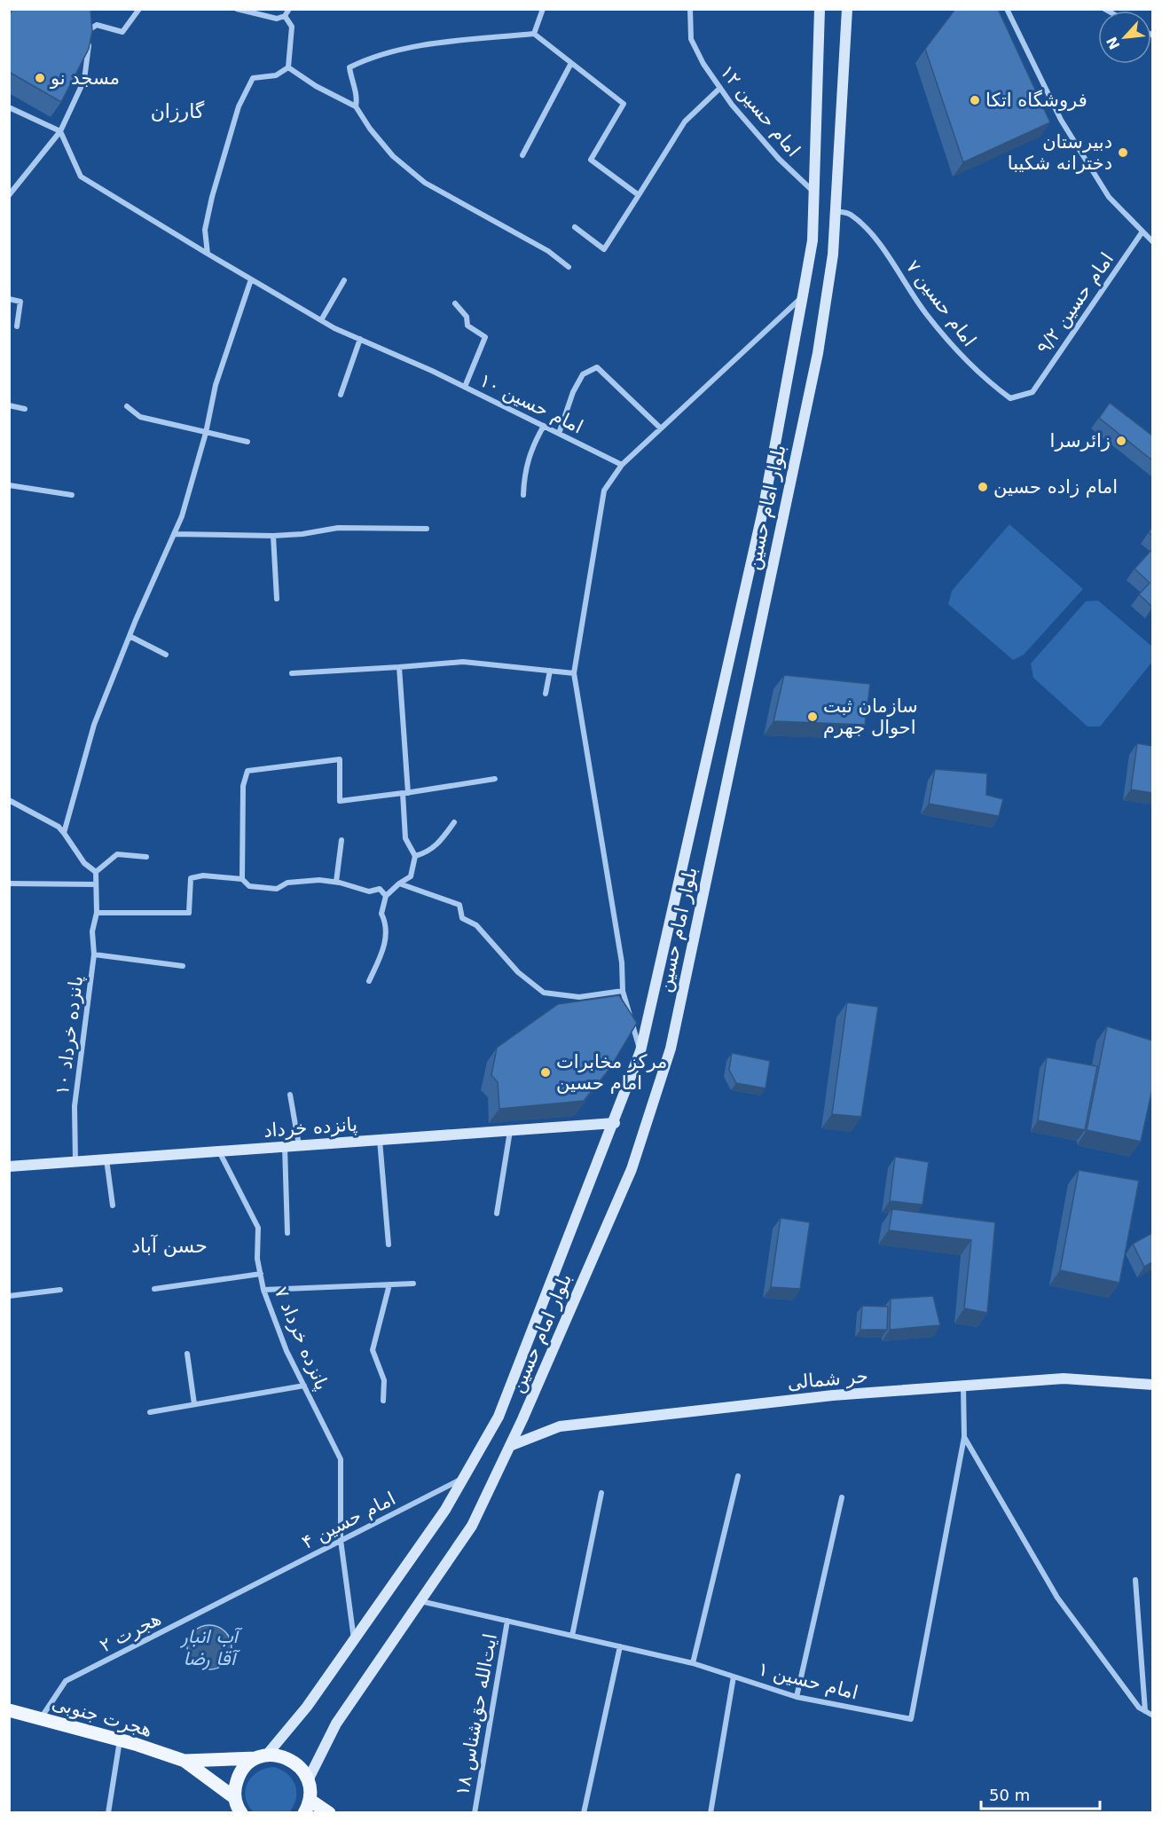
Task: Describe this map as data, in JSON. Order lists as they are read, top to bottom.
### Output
{
  "streets": {
    "main road": [
      "بلوار امام حسین",
      "پانزده خرداد",
      "حر شمالی",
      "هجرت جنوبی"
    ],
    "street": [
      "امام حسین ۱۲",
      "امام حسین ۷",
      "امام حسین ۹/۲",
      "امام حسین ۱۰",
      "پانزده خرداد ۱۰",
      "پانزده خرداد ۷",
      "امام حسین ۴",
      "هجرت ۲",
      "امام حسین ۱",
      "ایت‌الله حق‌شناس ۱۸"
    ]
  },
  "crossings": [
    ["امام حسین ۱۲", "بلوار امام حسین"],
    ["امام حسین ۷", "امام حسین ۹/۲"],
    ["امام حسین ۷", "بلوار امام حسین"],
    ["بلوار امام حسین", "پانزده خرداد"],
    ["بلوار امام حسین", "پانزده خرداد ۷"],
    ["بلوار امام حسین", "حر شمالی"],
    ["بلوار امام حسین", "امام حسین ۴"],
    ["بلوار امام حسین", "امام حسین ۱"],
    ["بلوار امام حسین", "هجرت جنوبی"],
    ["پانزده خرداد ۱۰", "پانزده خرداد"],
    ["پانزده خرداد", "پانزده خرداد ۷"],
    ["پانزده خرداد ۷", "امام حسین ۴"],
    ["امام حسین ۴", "هجرت ۲"],
    ["هجرت ۲", "هجرت جنوبی"],
    ["امام حسین ۱", "ایت‌الله حق‌شناس ۱۸"]
  ],
  "districts": ["گارزان", "حسن آباد"],
  "water": ["آب انبار آقا رضا"],
  "places": [
    "مسجد نو",
    "فروشگاه اتکا",
    "دبیرستان دخترانه شکیبا",
    "زائرسرا",
    "امام زاده حسین",
    "سازمان ثبت احوال جهرم",
    "مرکز مخابرات امام حسین"
  ],
  "scale_bar": "50 m",
  "north": "bottom left"
}
